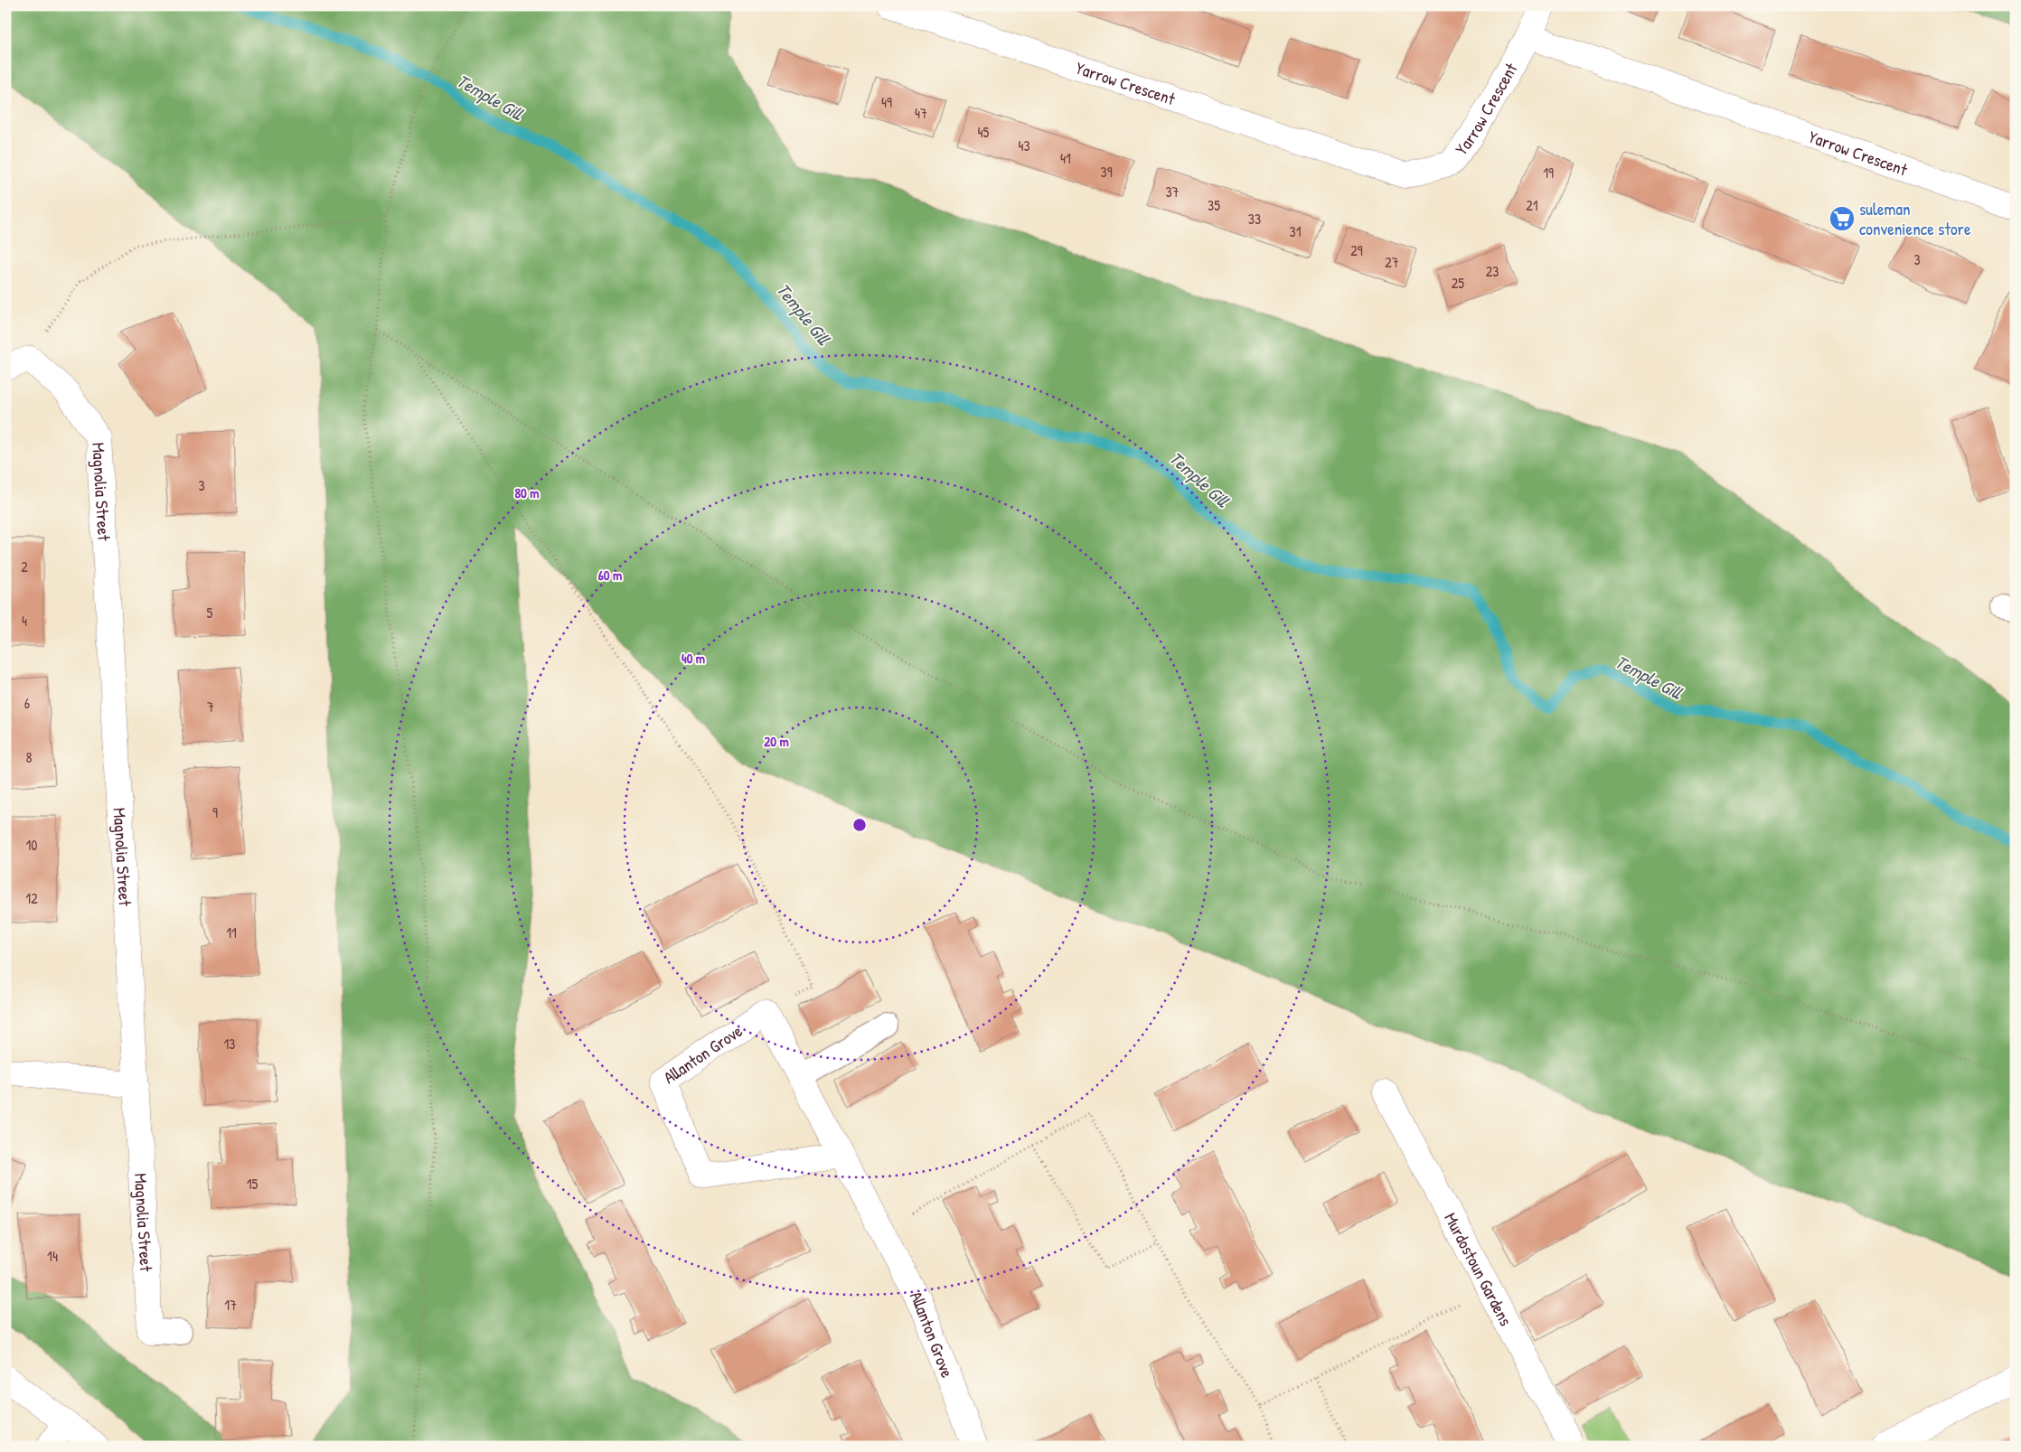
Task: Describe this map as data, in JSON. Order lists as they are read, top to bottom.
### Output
{
  "streets": {
    "street": [
      "Yarrow Crescent",
      "Magnolia Street",
      "Allanton Grove",
      "Murdostoun Gardens"
    ]
  },
  "water": ["Temple Gill"],
  "places": {
    "supermarket": ["suleman convenience store"]
  },
  "house_numbers": [
    "49",
    "47",
    "45",
    "43",
    "41",
    "39",
    "19",
    "37",
    "35",
    "21",
    "33",
    "31",
    "29",
    "3",
    "27",
    "23",
    "25",
    "3",
    "2",
    "5",
    "4",
    "6",
    "7",
    "8",
    "9",
    "10",
    "12",
    "11",
    "13",
    "15",
    "14",
    "17"
  ],
  "rings": [
    "80 m",
    "60 m",
    "40 m",
    "20 m"
  ]
}
